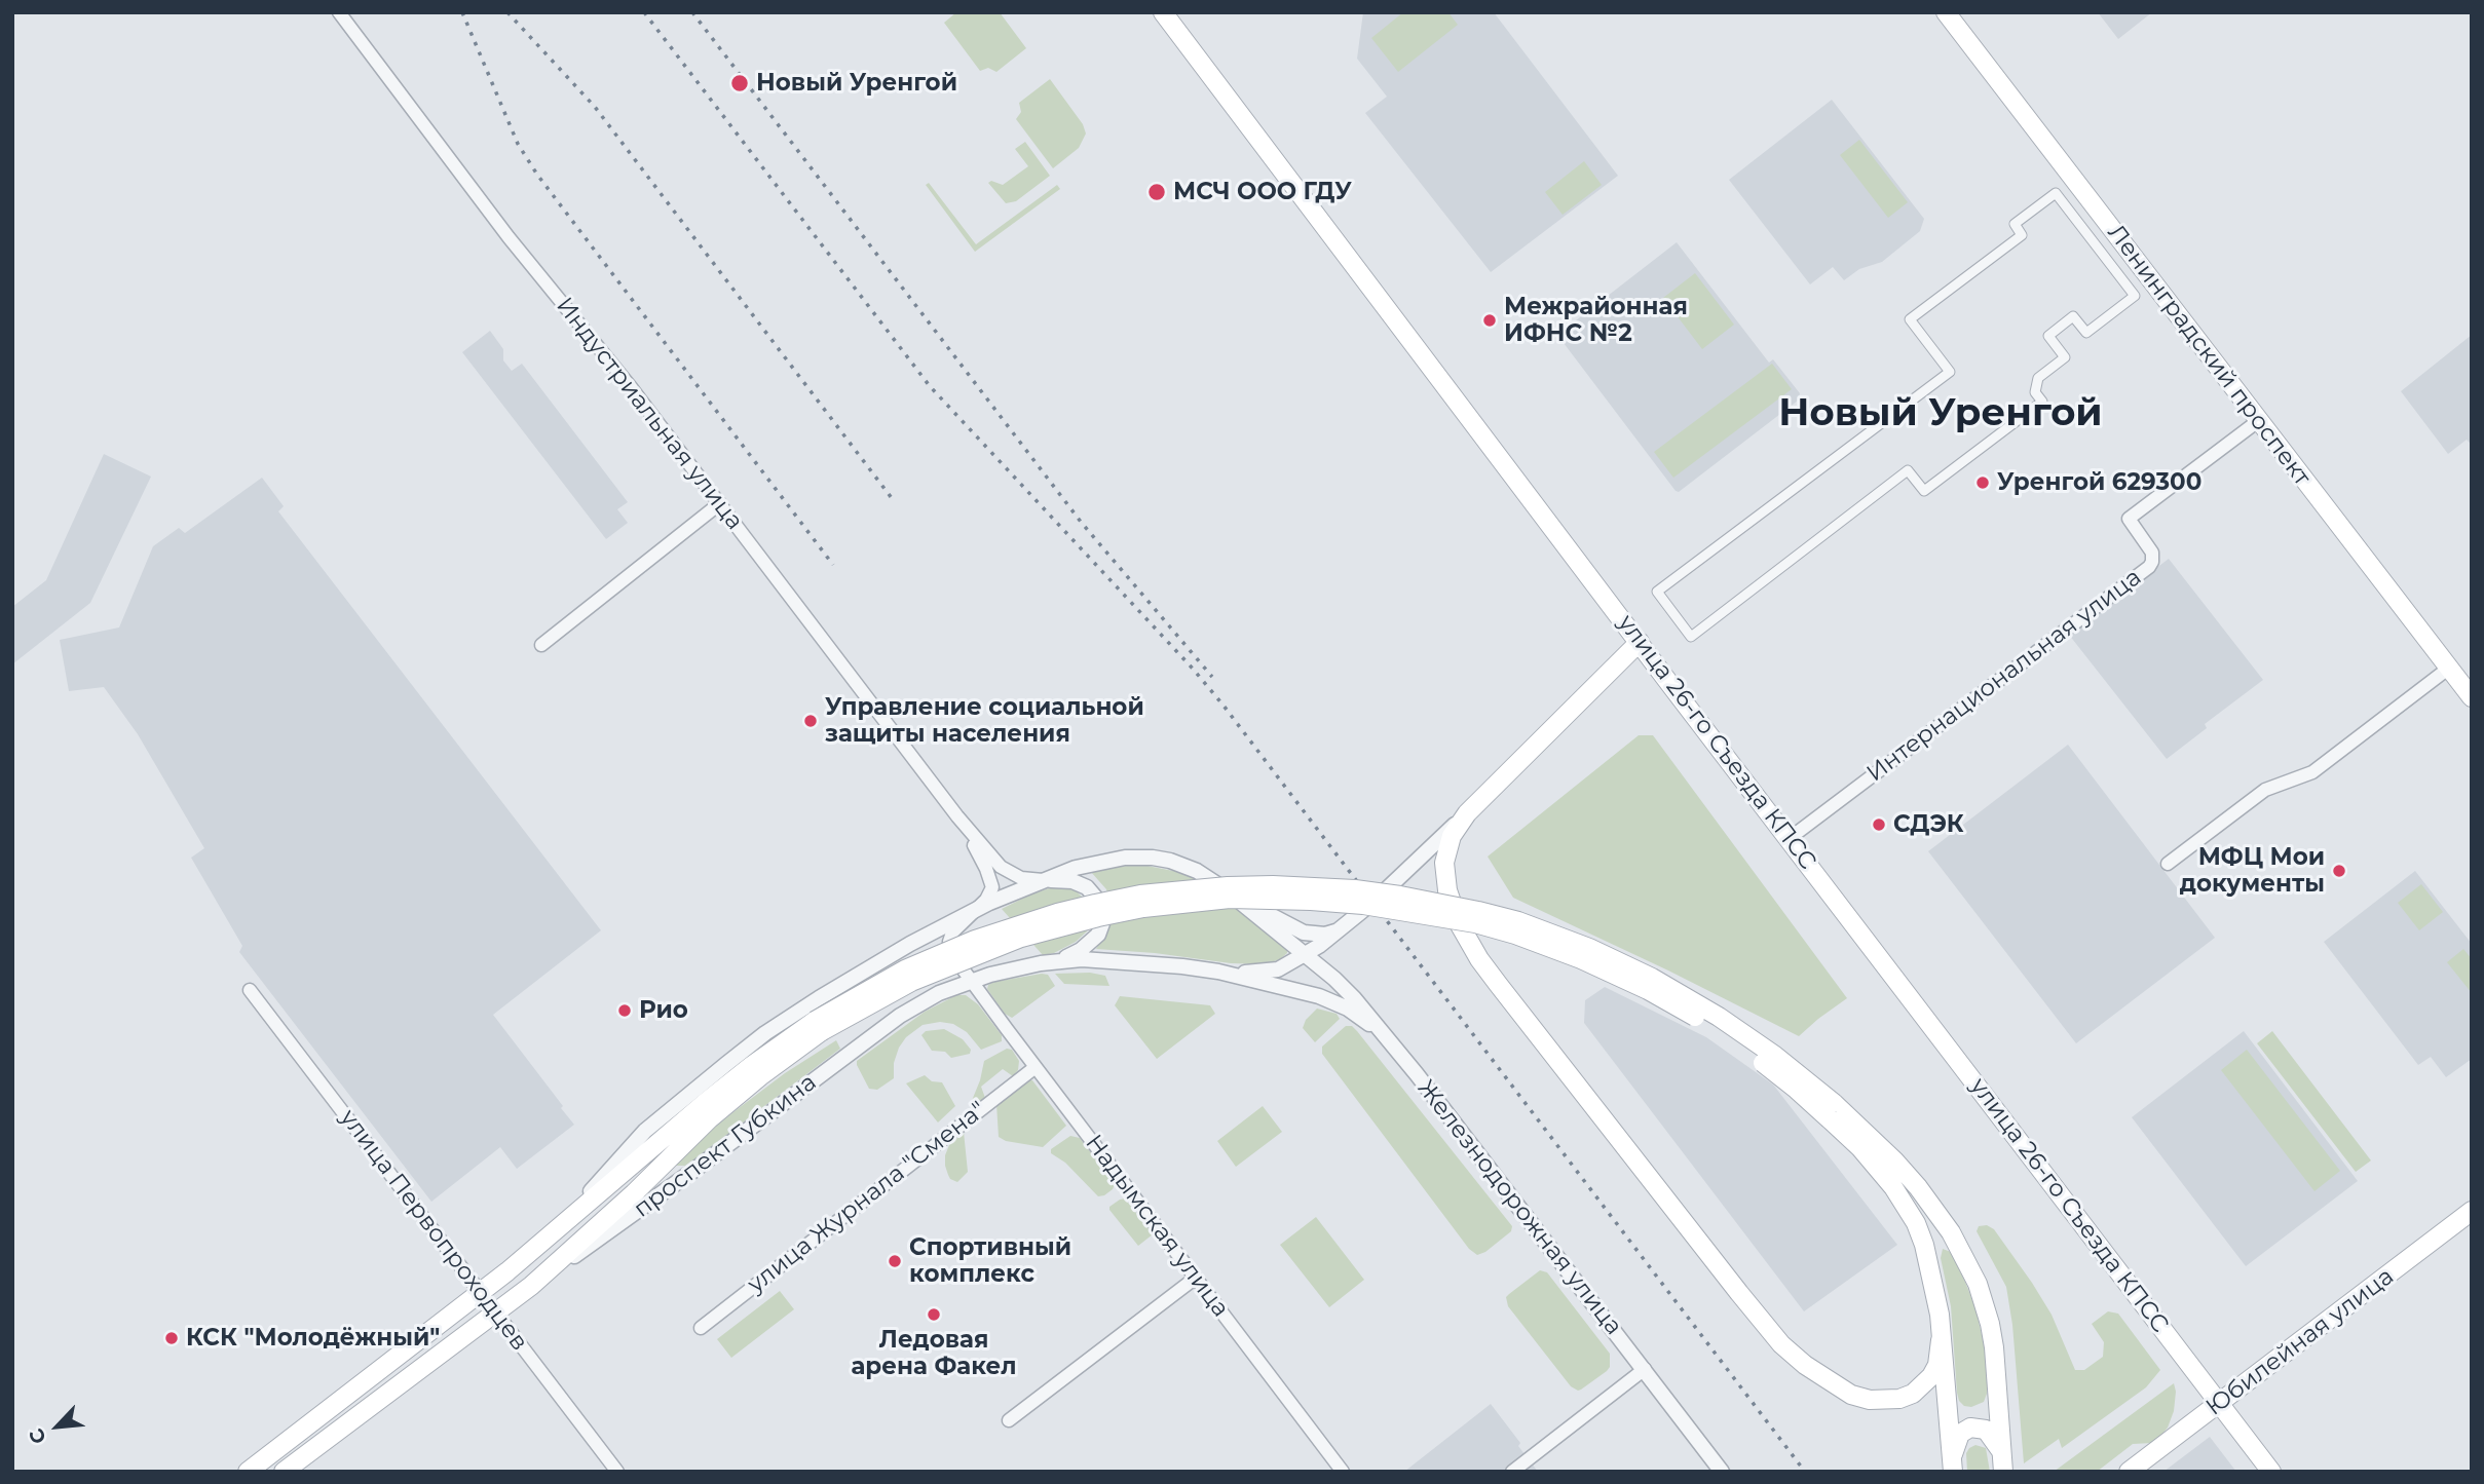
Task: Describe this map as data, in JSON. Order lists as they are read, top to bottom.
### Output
{
  "streets": {
    "main road": [
      "Ленинградский проспект",
      "улица 26-го Съезда КПСС",
      "проспект Губкина",
      "Юбилейная улица"
    ],
    "street": [
      "Индустриальная улица",
      "Интернациональная улица",
      "улица Журнала \"Смена\"",
      "Железнодорожная улица",
      "Надымская улица",
      "улица Первопроходцев"
    ]
  },
  "crossings": [
    ["Ленинградский проспект", "Интернациональная улица"],
    ["Индустриальная улица", "проспект Губкина"],
    ["Индустриальная улица", "Надымская улица"],
    ["Интернациональная улица", "улица 26-го Съезда КПСС"],
    ["улица 26-го Съезда КПСС", "Юбилейная улица"],
    ["проспект Губкина", "Железнодорожная улица"],
    ["проспект Губкина", "Надымская улица"],
    ["проспект Губкина", "улица Первопроходцев"],
    ["улица Журнала \"Смена\"", "Надымская улица"]
  ],
  "districts": ["Новый Уренгой"],
  "places": [
    "Новый Уренгой",
    "МСЧ ООО ГДУ",
    "Межрайонная ИФНС №2",
    "Уренгой 629300",
    "Управление социальной защиты населения",
    "СДЭК",
    "МФЦ Мои документы",
    "Рио",
    "Спортивный комплекс",
    "Ледовая арена Факел",
    "КСК \"Молодёжный\""
  ],
  "north": "bottom left"
}
